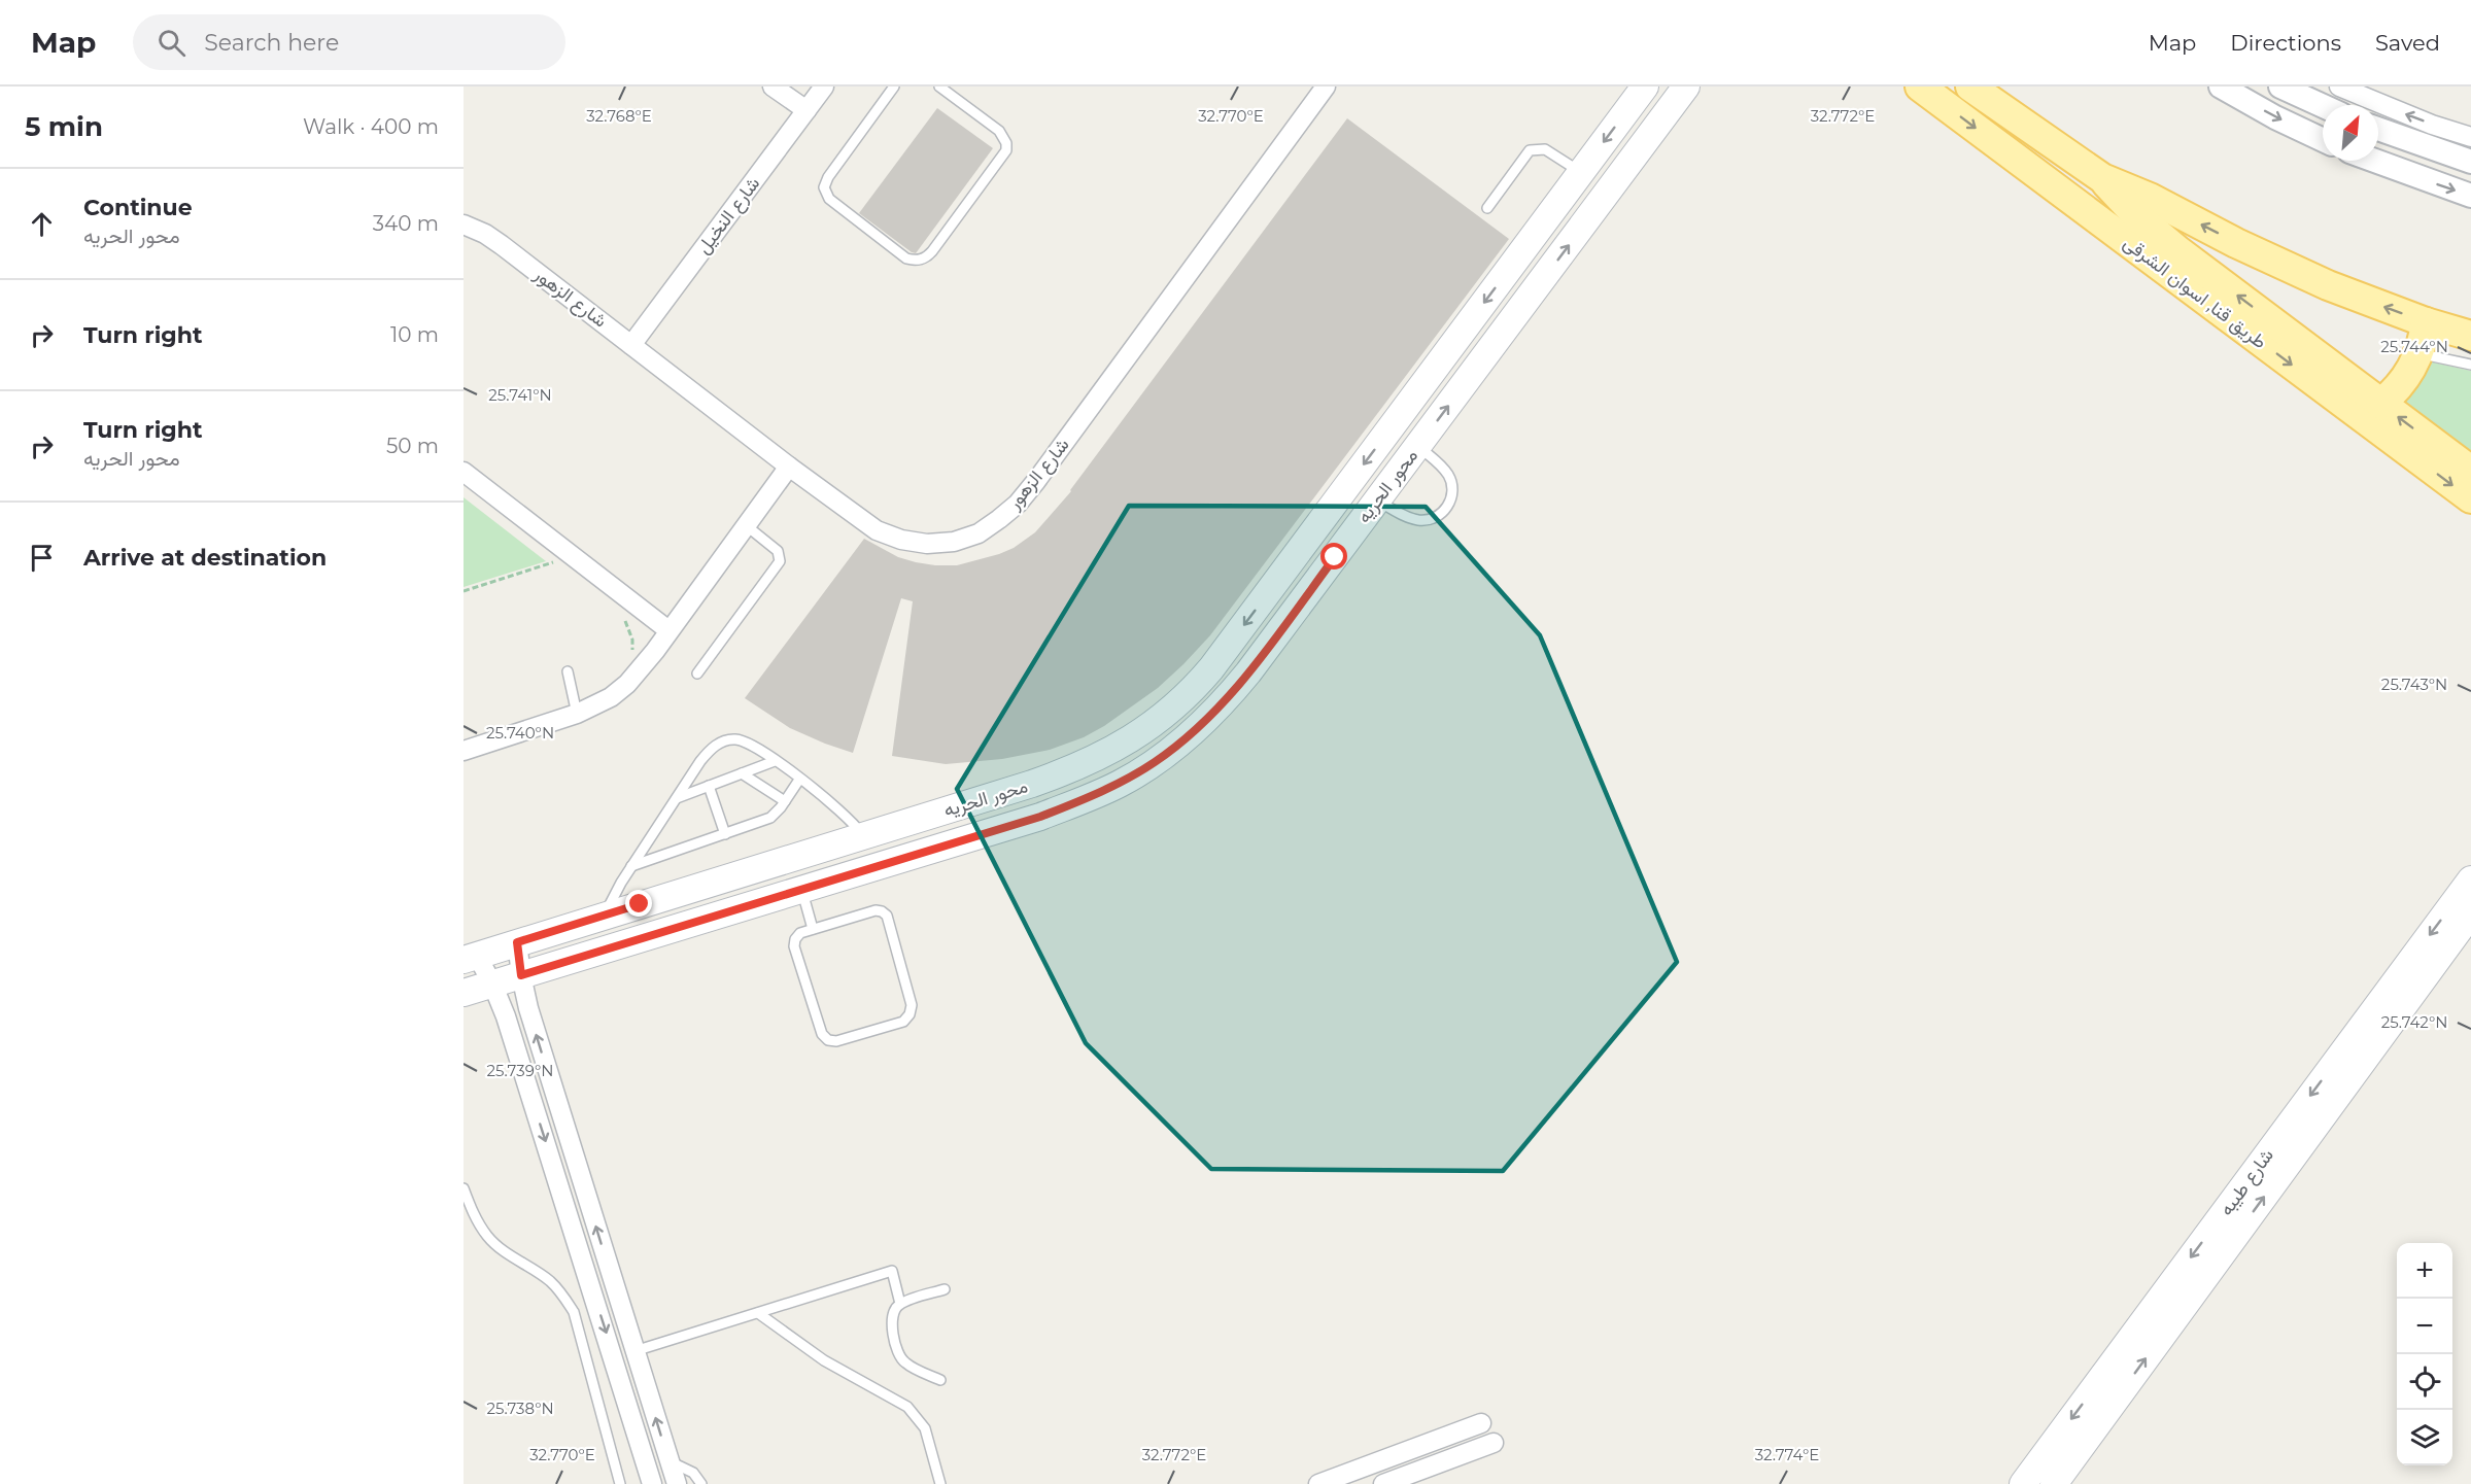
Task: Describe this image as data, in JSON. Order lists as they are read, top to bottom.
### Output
{
  "streets": {
    "main road": ["طريق قنا, اسوان الشرقى", "محور الحريه", "شارع طيبه"],
    "street": ["شارع النخيل", "شارع الزهور"]
  },
  "crossings": [
    ["شارع النخيل", "شارع الزهور"]
  ],
  "north": "top right",
  "page": {
    "header": "Map",
    "search": "Search here",
    "nav": ["Map", "Directions", "Saved"],
    "heading": ["5 min", "Walk · 400 m"],
    "list": [
      ["Continue", "محور الحريه", "340 m"],
      ["Turn right", "10 m"],
      ["Turn right", "محور الحريه", "50 m"],
      "Arrive at destination"
    ],
    "map_buttons": ["+", "−"]
  },
  "coordinates": [
    "32.768°E",
    "32.770°E",
    "32.772°E",
    "25.744°N",
    "25.741°N",
    "25.743°N",
    "25.740°N",
    "25.742°N",
    "25.739°N",
    "25.738°N",
    "32.774°E"
  ]
}
